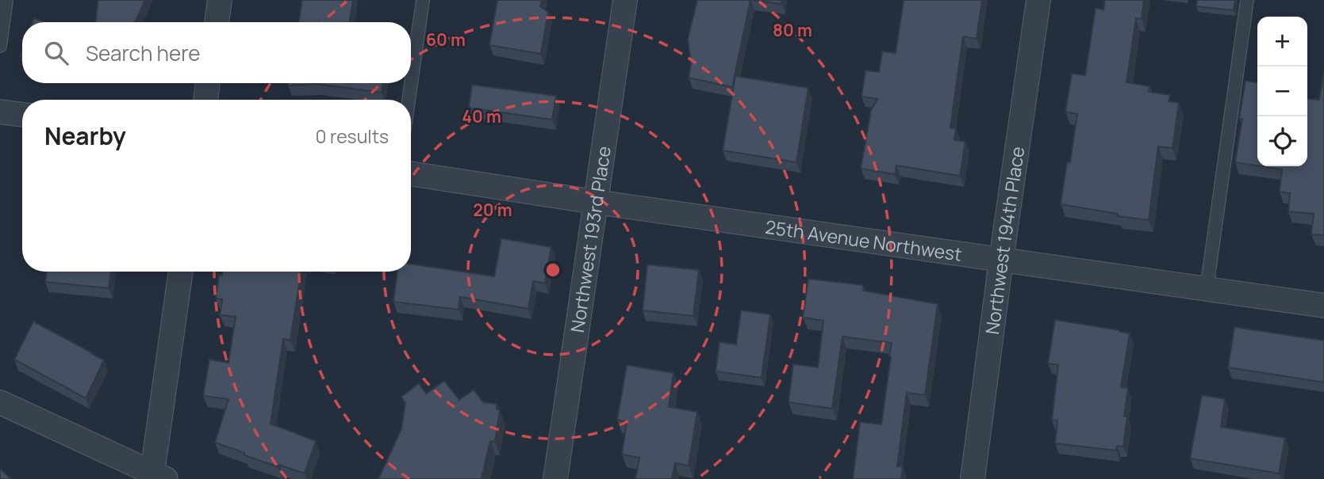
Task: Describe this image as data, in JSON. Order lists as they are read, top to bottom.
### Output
{
  "streets": {
    "street": ["Northwest 193rd Place", "Northwest 194th Place", "25th Avenue Northwest"]
  },
  "crossings": [
    ["Northwest 193rd Place", "25th Avenue Northwest"],
    ["Northwest 194th Place", "25th Avenue Northwest"]
  ],
  "page": {
    "map_buttons": ["+", "−"],
    "search": "Search here",
    "heading": ["Nearby", "0 results"]
  },
  "rings": [
    "80 m",
    "60 m",
    "40 m",
    "20 m"
  ]
}
